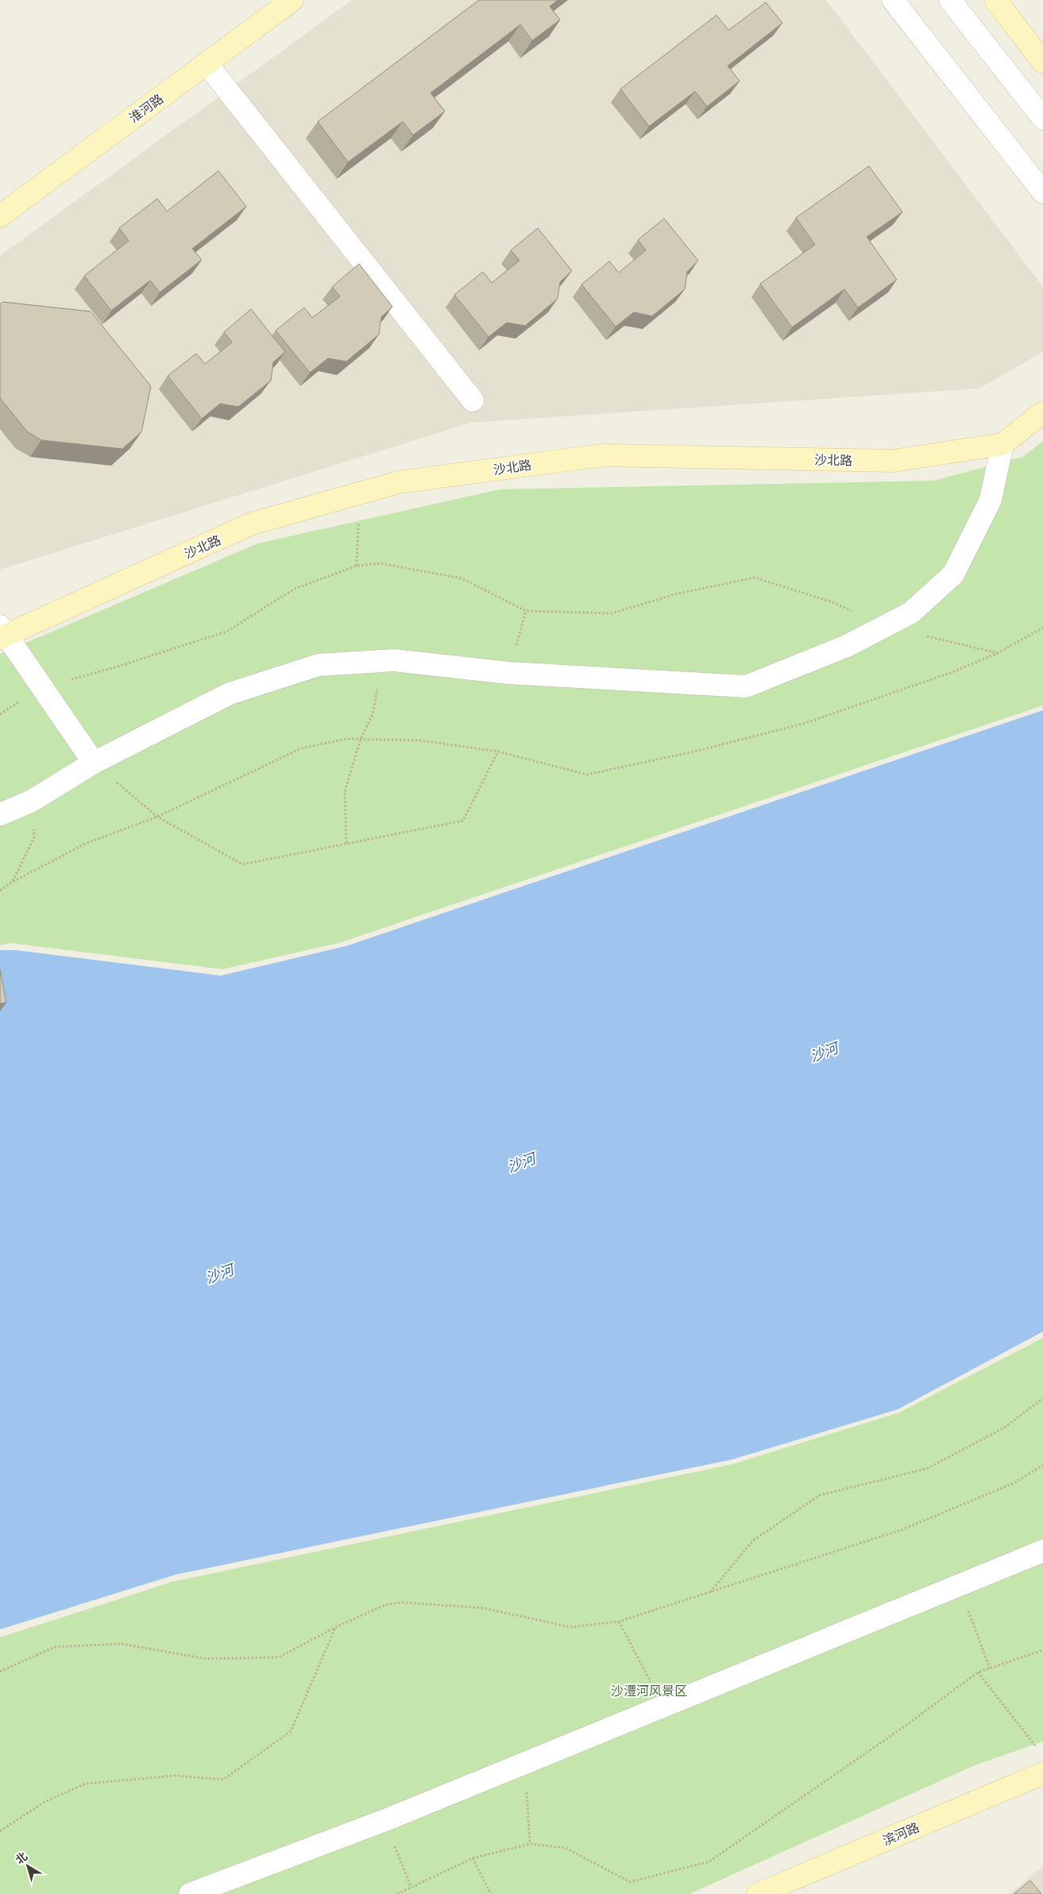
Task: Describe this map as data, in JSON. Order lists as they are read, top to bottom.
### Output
{
  "streets": {
    "street": ["淮河路", "沙北路", "滨河路"]
  },
  "water": ["沙河"],
  "parks": ["沙澧河风景区"],
  "north": "top left"
}
